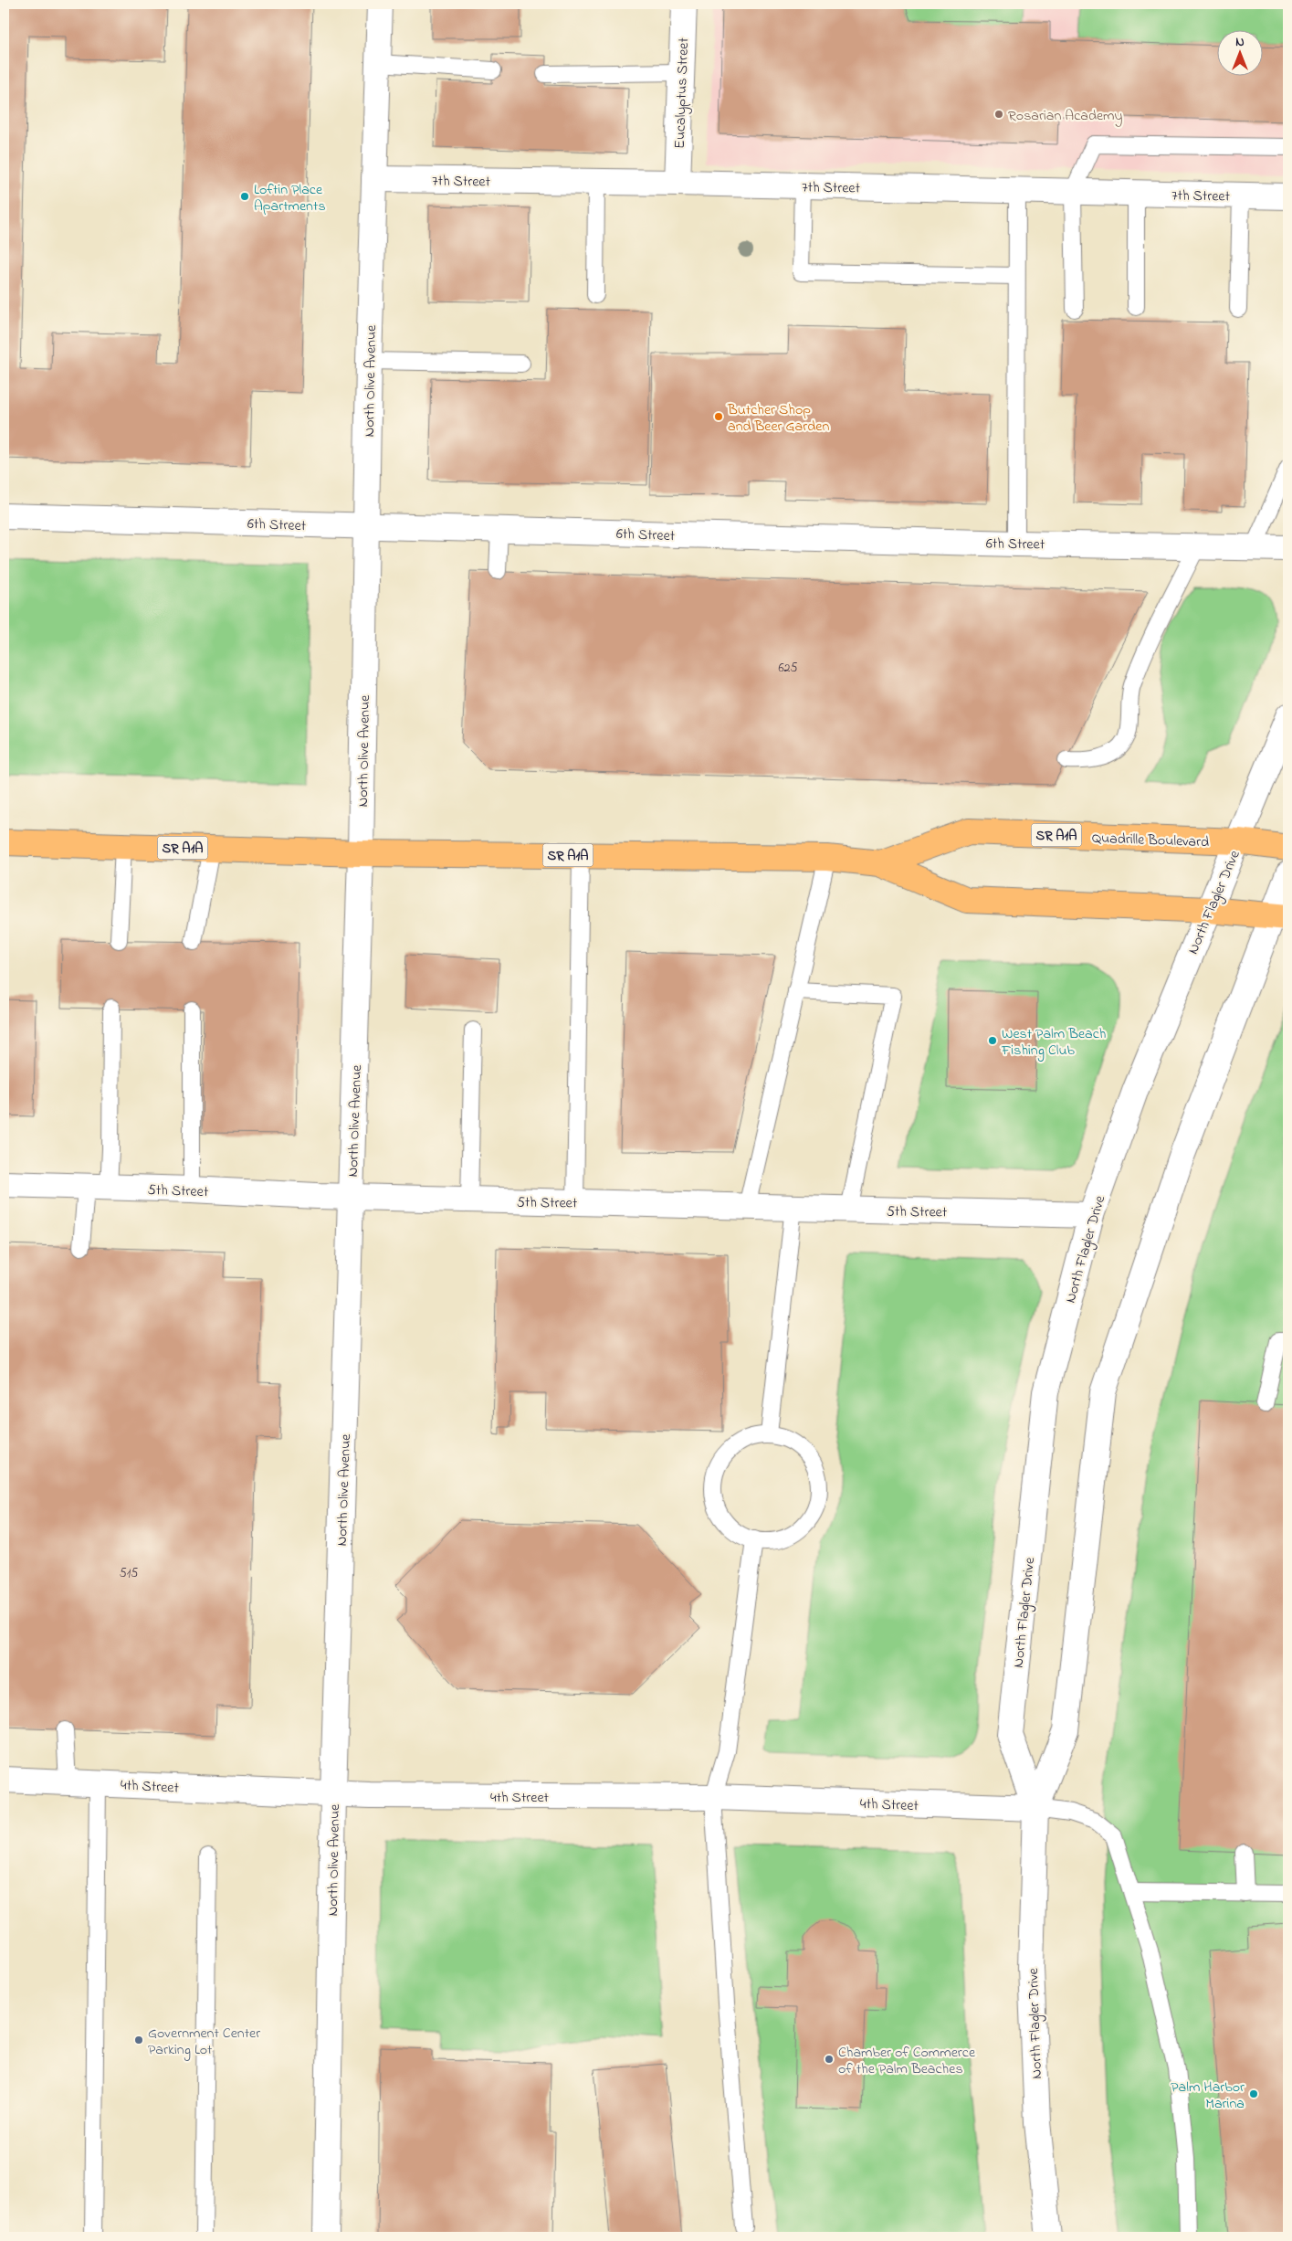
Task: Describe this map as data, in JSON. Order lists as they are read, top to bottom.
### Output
{
  "streets": {
    "main road": ["SR A1A", "Quadrille Boulevard"],
    "street": [
      "Eucalyptus Street",
      "7th Street",
      "North Olive Avenue",
      "6th Street",
      "North Flagler Drive",
      "5th Street",
      "4th Street"
    ]
  },
  "crossings": [
    ["Eucalyptus Street", "7th Street"],
    ["7th Street", "North Olive Avenue"],
    ["North Olive Avenue", "6th Street"],
    ["North Olive Avenue", "SR A1A"],
    ["North Olive Avenue", "5th Street"],
    ["North Olive Avenue", "4th Street"],
    ["SR A1A", "Quadrille Boulevard"],
    ["SR A1A", "North Flagler Drive"],
    ["Quadrille Boulevard", "North Flagler Drive"],
    ["North Flagler Drive", "5th Street"],
    ["North Flagler Drive", "4th Street"]
  ],
  "places": [
    "Rosarian Academy",
    "Loftin Place Apartments",
    "Butcher Shop and Beer Garden",
    "West Palm Beach Fishing Club",
    "Government Center Parking Lot",
    "Chamber of Commerce of the Palm Beaches",
    "Palm Harbor Marina"
  ],
  "house_numbers": ["625", "515"],
  "north": "top"
}
